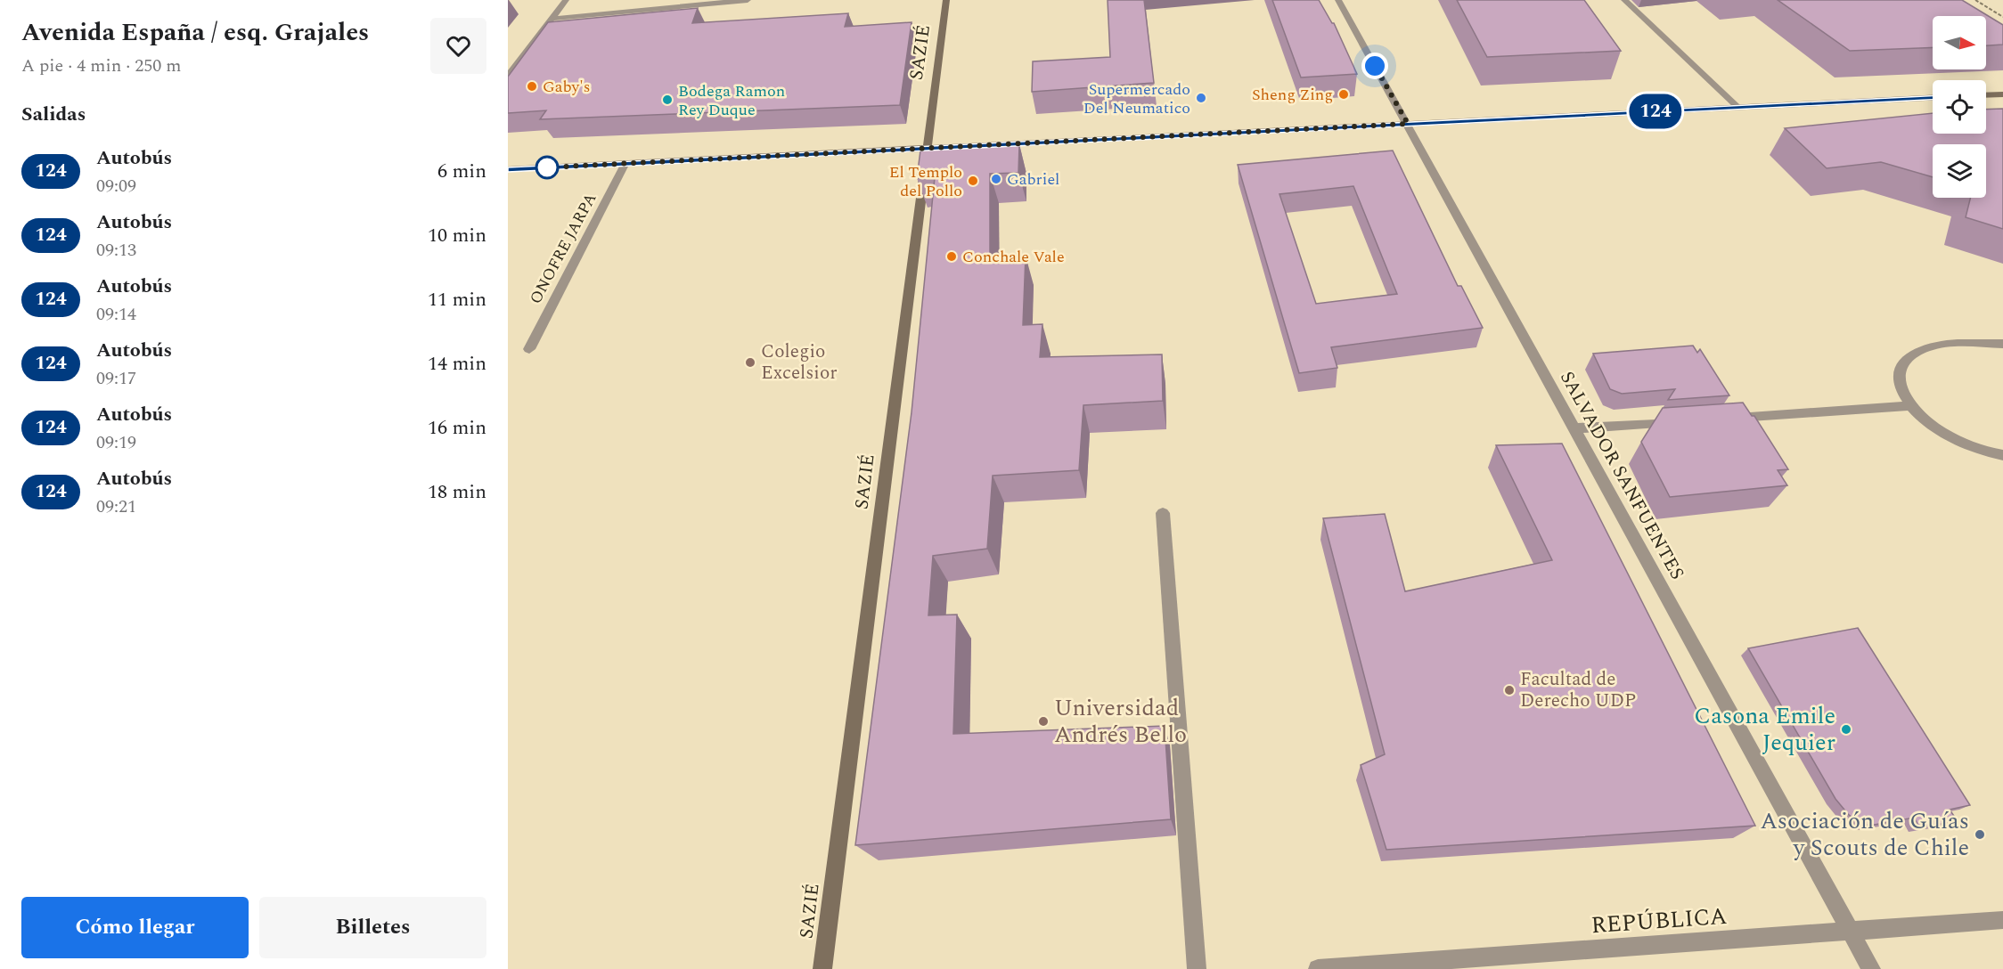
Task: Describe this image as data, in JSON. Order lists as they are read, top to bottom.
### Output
{
  "streets": {
    "street": [
      "SAZIÉ",
      "ONOFRE JARPA",
      "SALVADOR SANFUENTES",
      "REPÚBLICA"
    ]
  },
  "crossings": [
    ["SALVADOR SANFUENTES", "REPÚBLICA"]
  ],
  "places": [
    "Gaby's",
    "Sheng Zing",
    "Supermercado Del Neumatico",
    "Bodega Ramon Rey Duque",
    "Gabriel",
    "El Templo del Pollo",
    "Conchale Vale",
    "Colegio Excelsior",
    "Facultad de Derecho UDP",
    "Universidad Andrés Bello",
    "Casona Emile Jequier",
    "Asociación de Guías y Scouts de Chile"
  ],
  "lines": ["bus line 124"],
  "north": "right",
  "page": {
    "heading": [
      ["Avenida España / esq. Grajales", "A pie · 4 min · 250 m"],
      "Salidas"
    ],
    "on_map": "124",
    "list": [
      {
        "mark": "124",
        "name": "Autobús",
        "note": "09:09",
        "value": "6 min"
      },
      {
        "mark": "124",
        "name": "Autobús",
        "note": "09:13",
        "value": "10 min"
      },
      {
        "mark": "124",
        "name": "Autobús",
        "note": "09:14",
        "value": "11 min"
      },
      {
        "mark": "124",
        "name": "Autobús",
        "note": "09:17",
        "value": "14 min"
      },
      {
        "mark": "124",
        "name": "Autobús",
        "note": "09:19",
        "value": "16 min"
      },
      {
        "mark": "124",
        "name": "Autobús",
        "note": "09:21",
        "value": "18 min"
      }
    ],
    "buttons": ["Cómo llegar", "Billetes"]
  }
}
